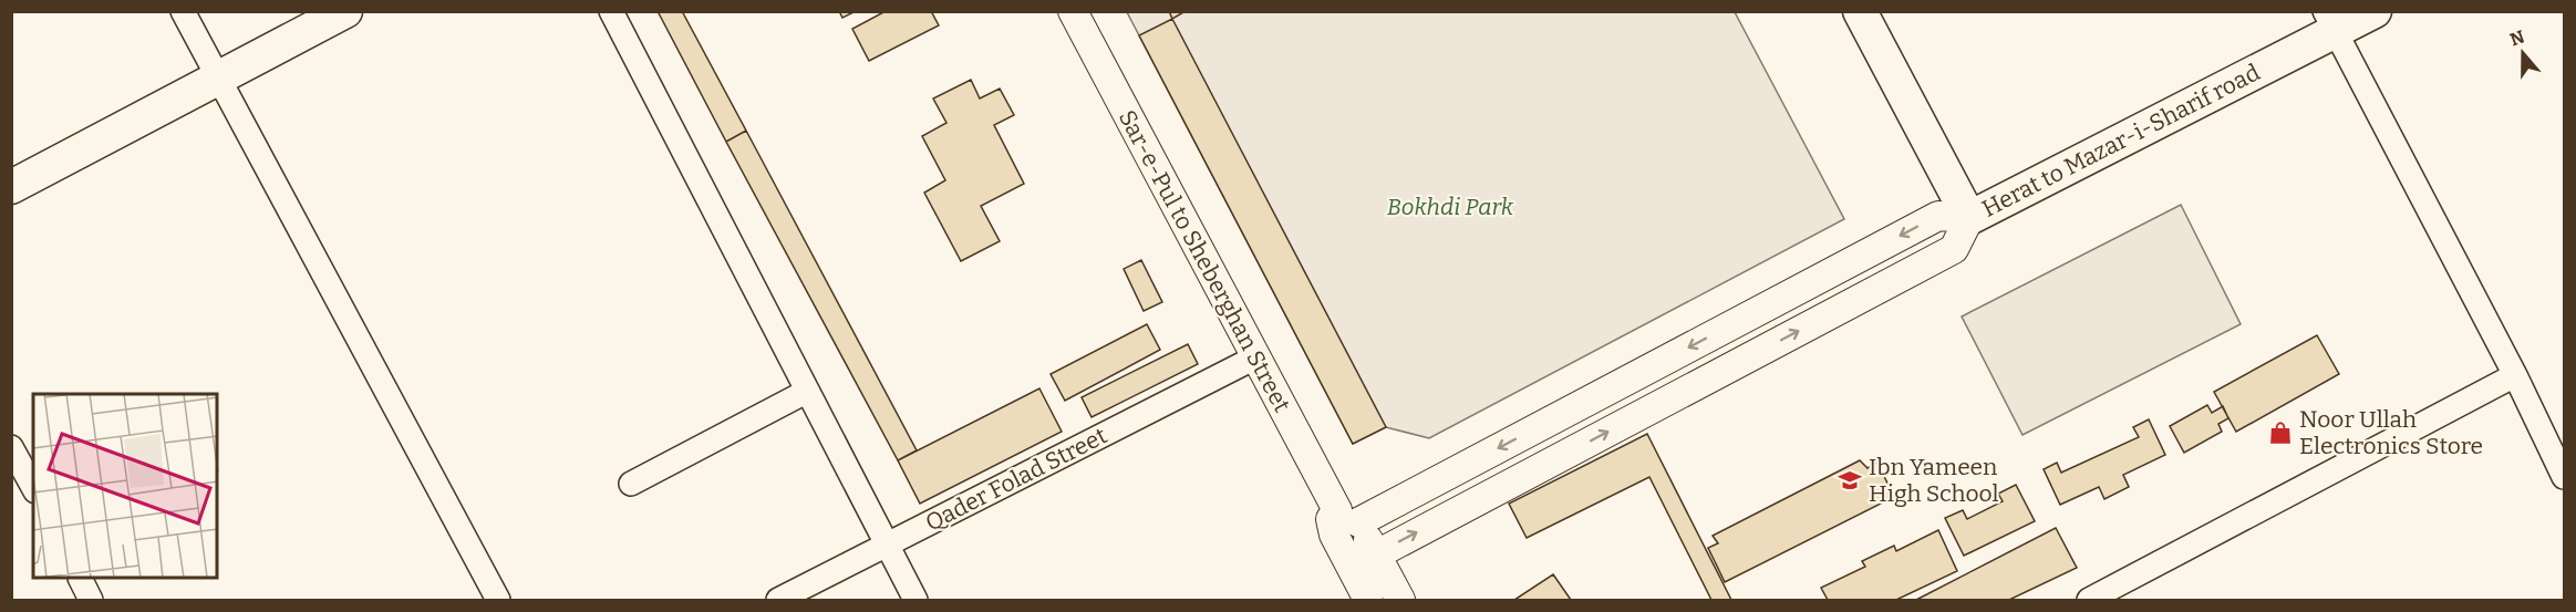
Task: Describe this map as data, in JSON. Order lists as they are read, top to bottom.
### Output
{
  "streets": {
    "highway": ["Herat to Mazar-i-Sharif road"],
    "main road": ["Sar-e-Pul to Sheberghan Street"],
    "street": ["Qader Folad Street"]
  },
  "crossings": [
    ["Sar-e-Pul to Sheberghan Street", "Qader Folad Street"]
  ],
  "parks": ["Bokhdi Park"],
  "places": {
    "shop": ["Noor Ullah Electronics Store"],
    "school or university": ["Ibn Yameen High School"]
  },
  "north": "top"
}
